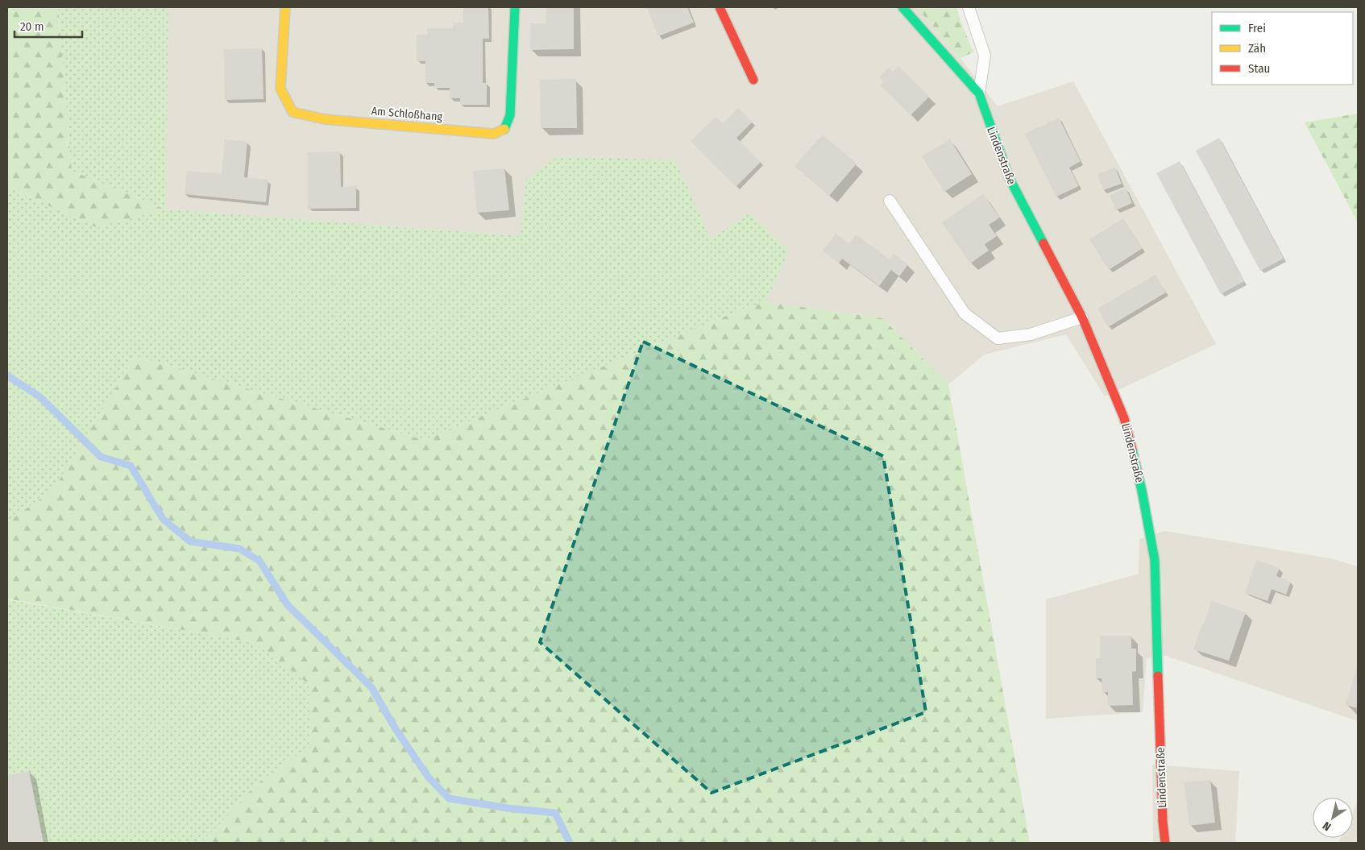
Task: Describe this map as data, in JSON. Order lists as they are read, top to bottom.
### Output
{
  "streets": {
    "street": ["Am Schloßhang", "Lindenstraße"]
  },
  "legend": ["Frei", "Zäh", "Stau"],
  "scale_bar": "20 m",
  "north": "bottom left"
}
